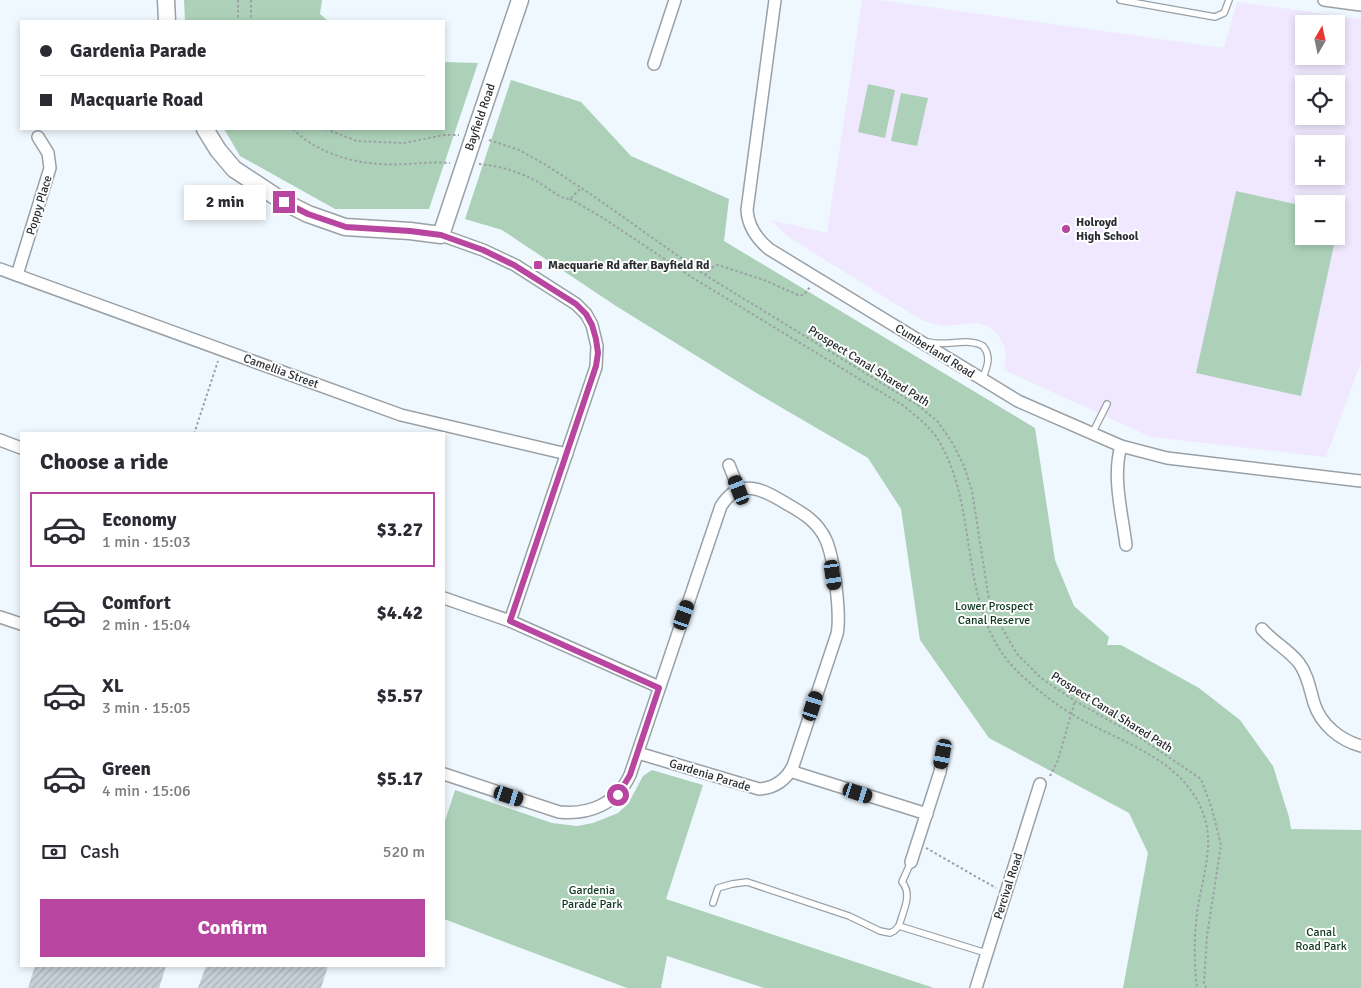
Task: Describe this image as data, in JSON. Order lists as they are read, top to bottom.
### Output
{
  "streets": {
    "street": [
      "Bayfield Road",
      "Poppy Place",
      "Cumberland Road",
      "Camellia Street",
      "Gardenia Parade",
      "Percival Road"
    ],
    "path": ["Prospect Canal Shared Path"]
  },
  "crossings": [
    ["Bayfield Road", "Prospect Canal Shared Path"],
    ["Poppy Place", "Camellia Street"]
  ],
  "parks": ["Lower Prospect Canal Reserve", "Gardenia Parade Park", "Canal Road Park"],
  "places": {
    "other": ["Holroyd High School"],
    "transit": ["Macquarie Rd after Bayfield Rd"]
  },
  "north": "top",
  "page": {
    "map_buttons": ["+", "−"],
    "banner": ["Gardenia Parade", "Macquarie Road"],
    "bubble": "2 min",
    "heading": "Choose a ride",
    "list": [
      {
        "name": "Economy",
        "note": "1 min · 15:03",
        "value": "$3.27"
      },
      {
        "name": "Comfort",
        "note": "2 min · 15:04",
        "value": "$4.42"
      },
      {
        "name": "XL",
        "note": "3 min · 15:05",
        "value": "$5.57"
      },
      {
        "name": "Green",
        "note": "4 min · 15:06",
        "value": "$5.17"
      }
    ],
    "pay": ["Cash", "520 m"],
    "buttons": "Confirm"
  }
}
